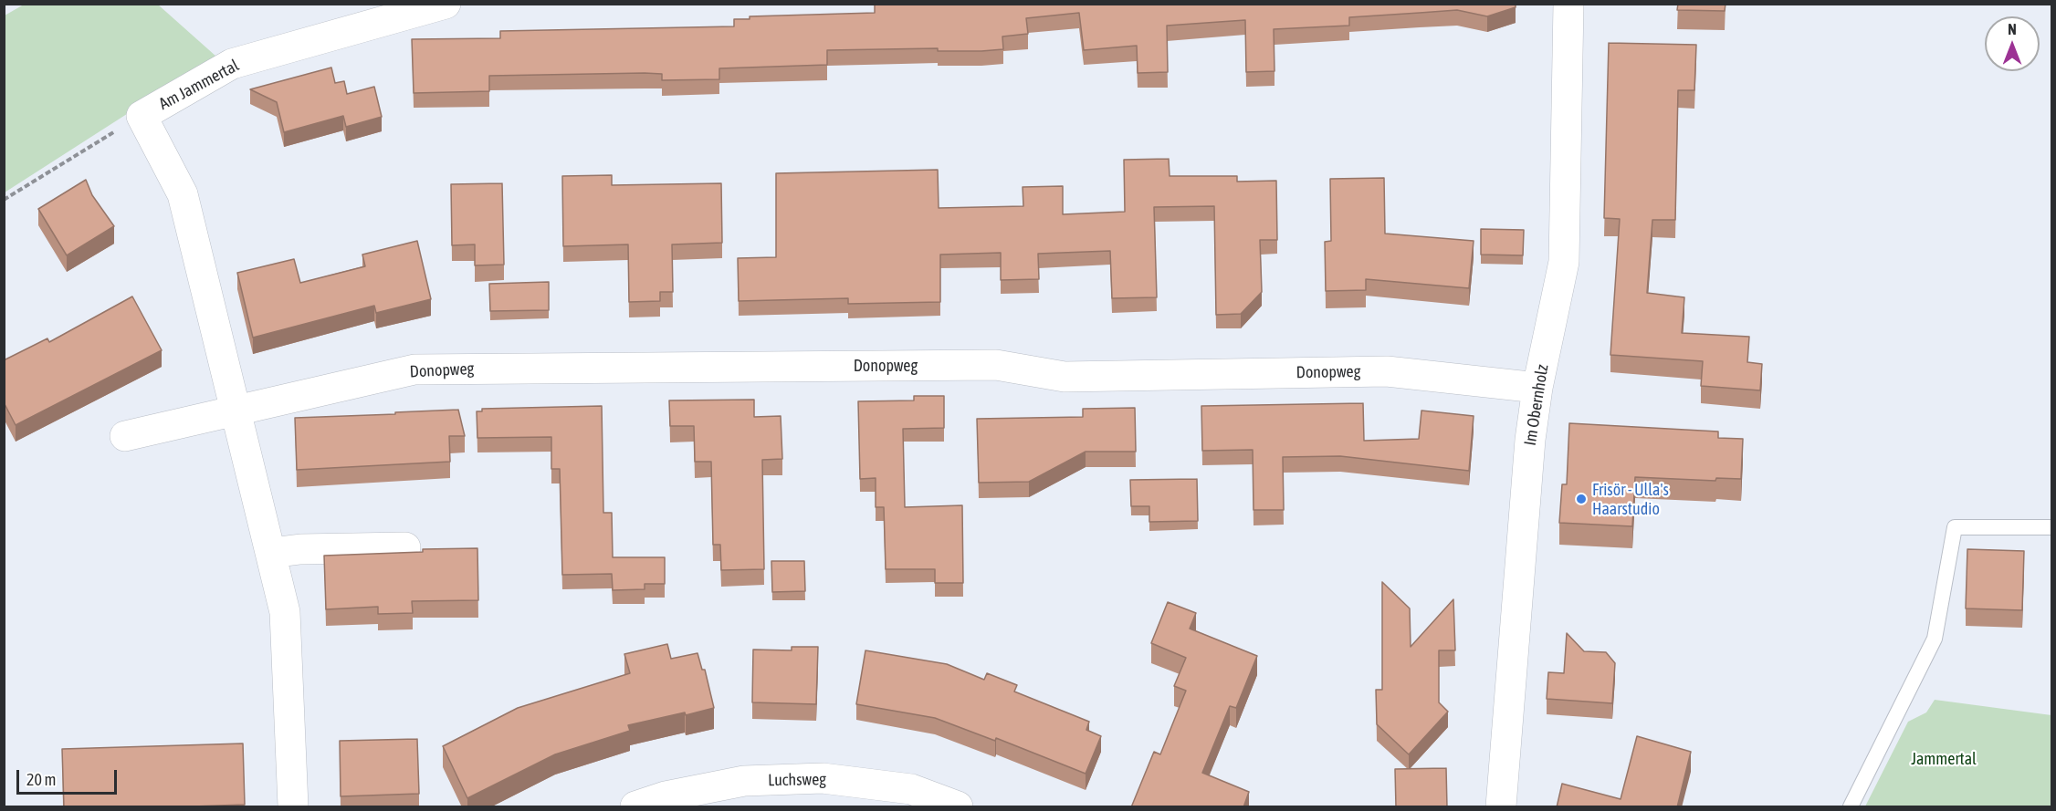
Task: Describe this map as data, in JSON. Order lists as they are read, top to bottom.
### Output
{
  "streets": {
    "street": [
      "Am Jammertal",
      "Donopweg",
      "Im Obernholz",
      "Luchsweg"
    ]
  },
  "crossings": [
    ["Donopweg", "Im Obernholz"]
  ],
  "parks": ["Jammertal"],
  "places": ["Frisör - Ulla's Haarstudio"],
  "scale_bar": "20 m",
  "north": "top"
}
